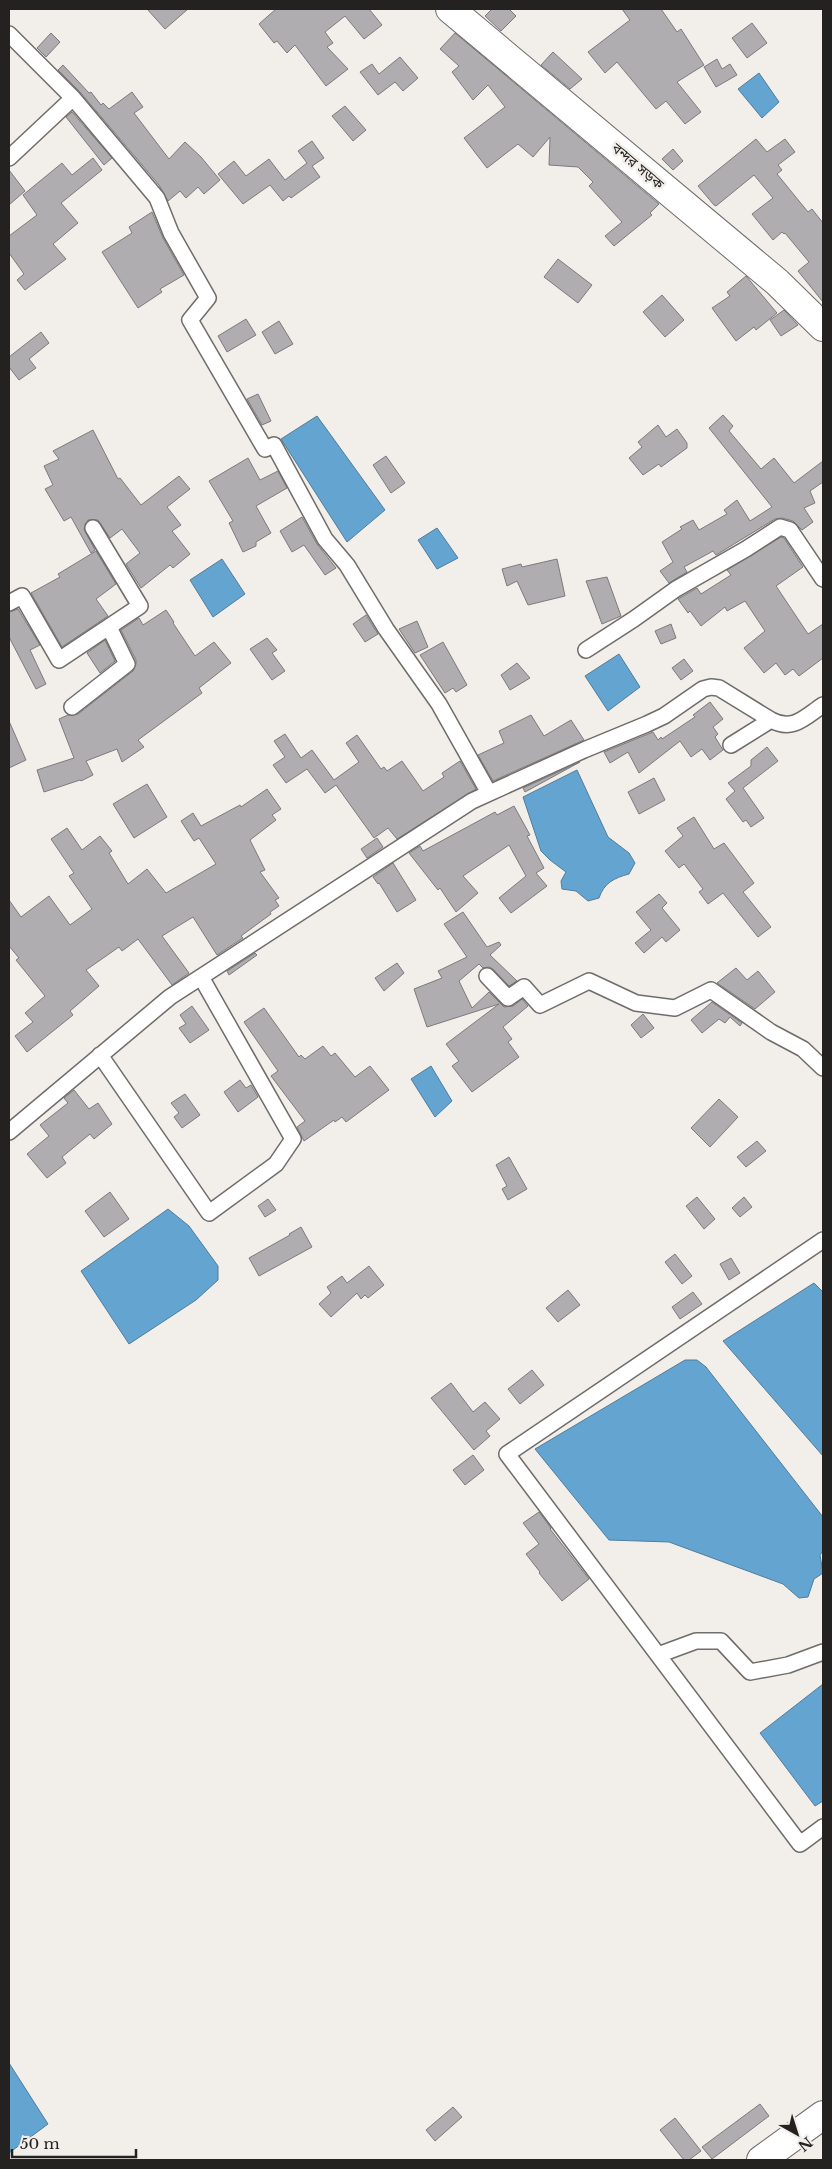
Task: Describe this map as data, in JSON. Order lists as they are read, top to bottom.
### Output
{
  "streets": {
    "highway": ["বন্দর সড়ক"]
  },
  "scale_bar": "50 m",
  "north": "bottom right"
}
